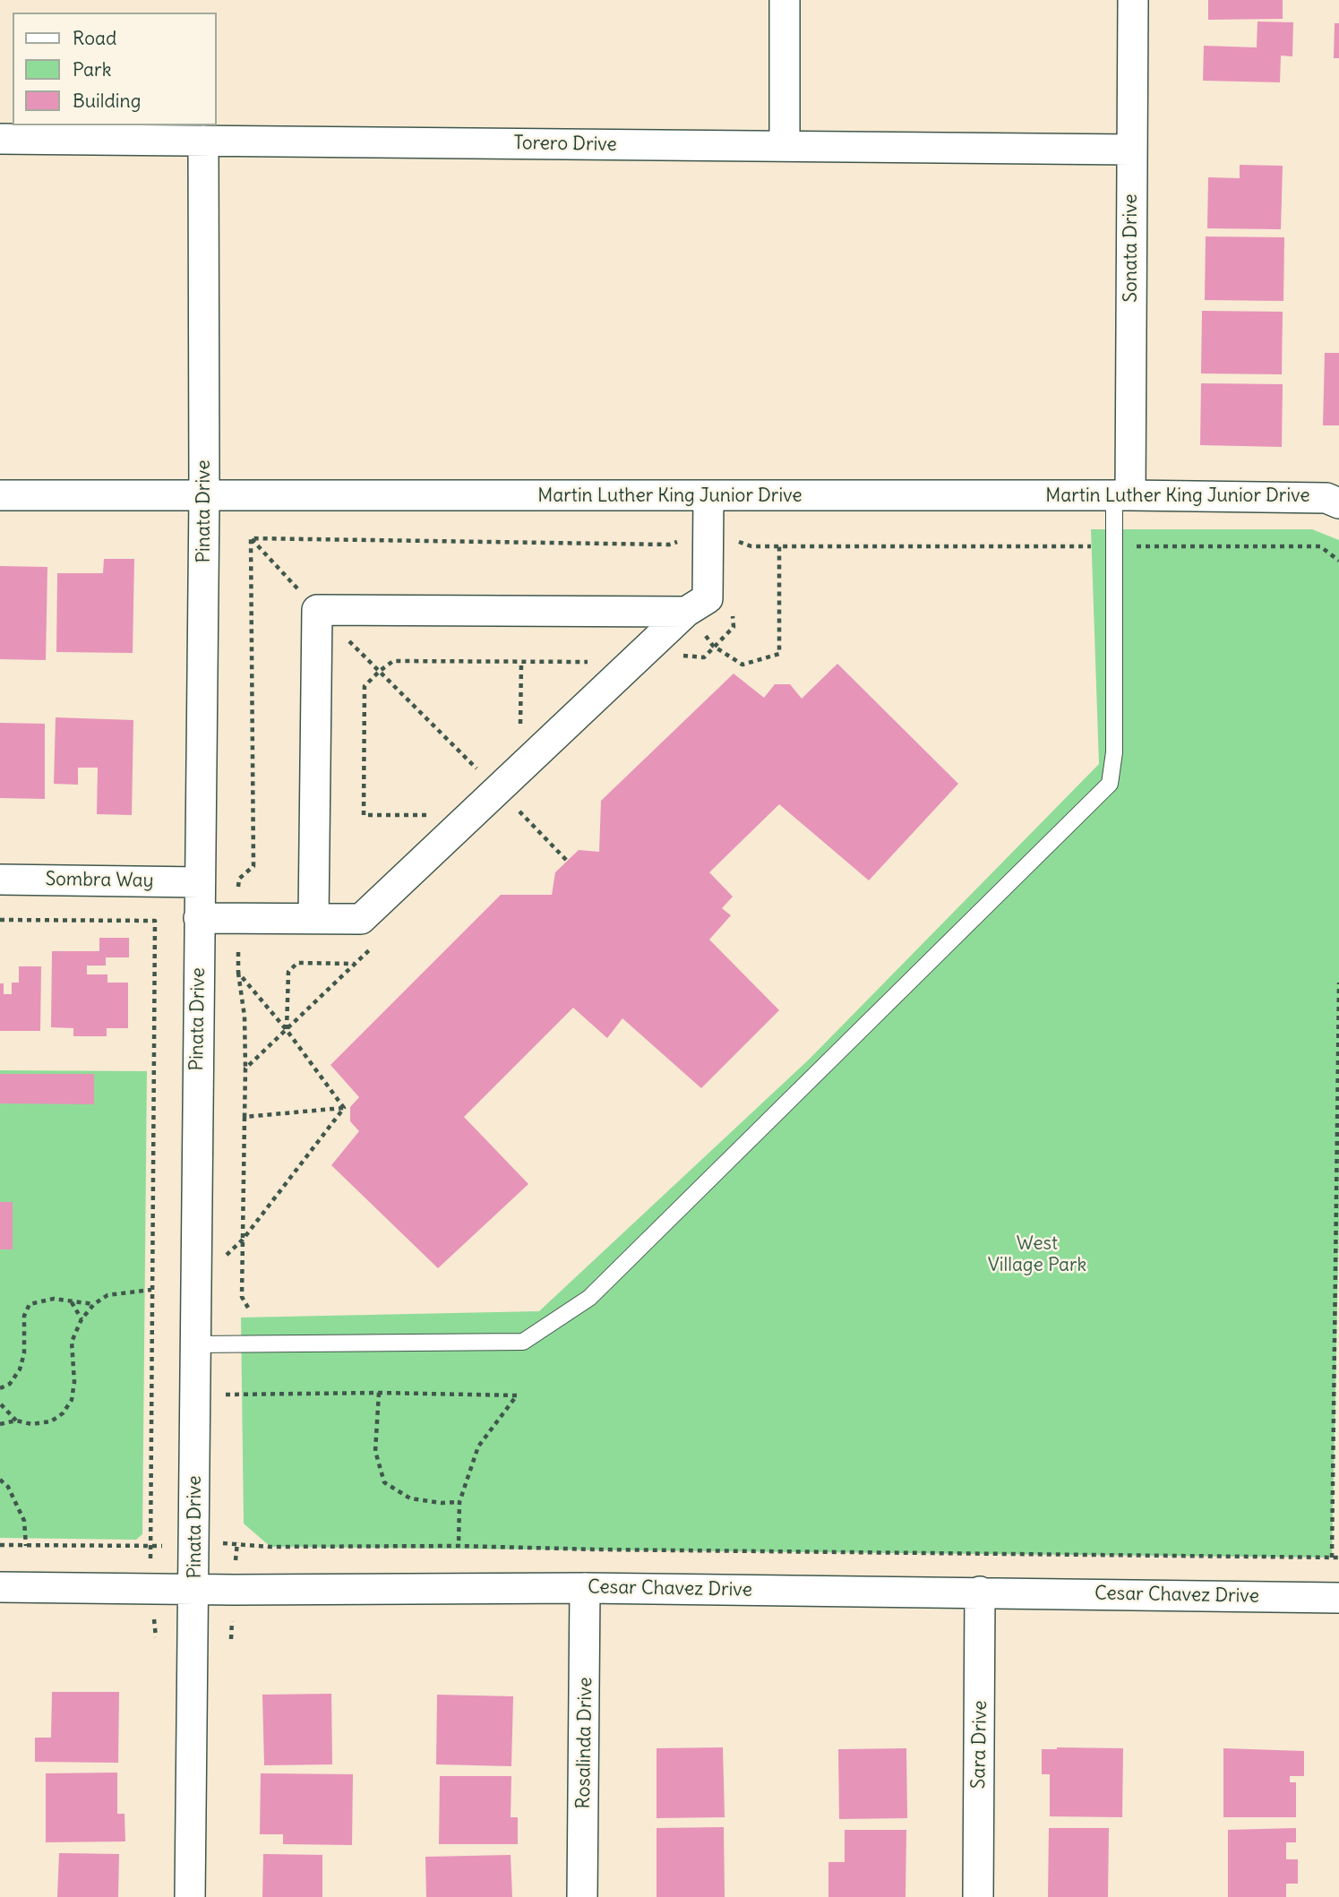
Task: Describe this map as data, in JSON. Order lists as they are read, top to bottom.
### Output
{
  "streets": {
    "street": [
      "Torero Drive",
      "Sonata Drive",
      "Martin Luther King Junior Drive",
      "Pinata Drive",
      "Sombra Way",
      "Cesar Chavez Drive",
      "Rosalinda Drive",
      "Sara Drive"
    ]
  },
  "crossings": [
    ["Torero Drive", "Sonata Drive"],
    ["Torero Drive", "Pinata Drive"],
    ["Sonata Drive", "Martin Luther King Junior Drive"],
    ["Martin Luther King Junior Drive", "Pinata Drive"],
    ["Pinata Drive", "Sombra Way"],
    ["Pinata Drive", "Cesar Chavez Drive"],
    ["Cesar Chavez Drive", "Rosalinda Drive"],
    ["Cesar Chavez Drive", "Sara Drive"]
  ],
  "parks": ["West Village Park"],
  "legend": ["Road", "Park", "Building"]
}
